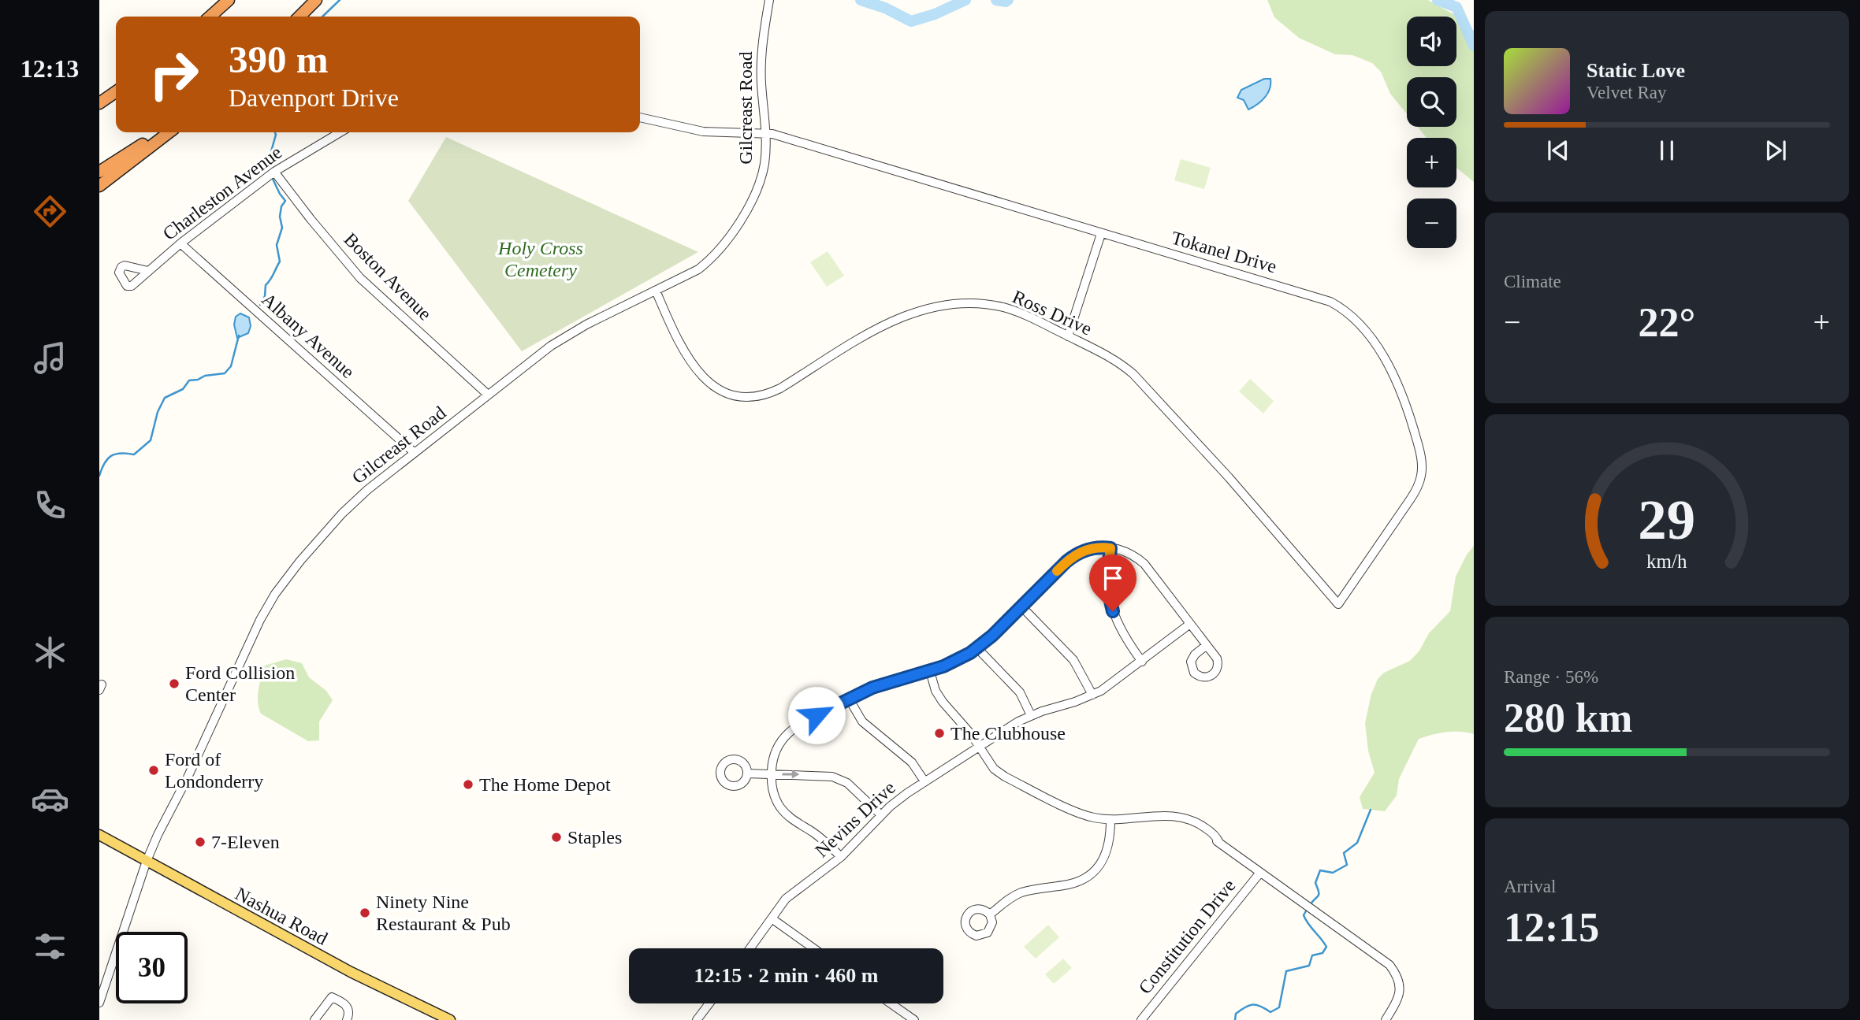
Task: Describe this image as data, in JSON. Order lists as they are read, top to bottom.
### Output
{
  "streets": {
    "main road": ["Nashua Road"],
    "street": [
      "Gilcreast Road",
      "Charleston Avenue",
      "Tokanel Drive",
      "Boston Avenue",
      "Ross Drive",
      "Albany Avenue",
      "Nevins Drive",
      "Constitution Drive"
    ]
  },
  "crossings": [
    ["Gilcreast Road", "Tokanel Drive"],
    ["Gilcreast Road", "Boston Avenue"],
    ["Gilcreast Road", "Ross Drive"],
    ["Gilcreast Road", "Albany Avenue"],
    ["Gilcreast Road", "Nashua Road"],
    ["Charleston Avenue", "Boston Avenue"],
    ["Charleston Avenue", "Albany Avenue"],
    ["Tokanel Drive", "Ross Drive"]
  ],
  "parks": ["Holy Cross Cemetery"],
  "places": [
    "Ford Collision Center",
    "The Clubhouse",
    "Ford of Londonderry",
    "The Home Depot",
    "Staples",
    "7-Eleven",
    "Ninety Nine Restaurant & Pub"
  ],
  "page": {
    "tabs": "12:13",
    "map_buttons": ["+", "−"],
    "turn": ["390 m", "Davenport Drive"],
    "song": ["Static Love", "Velvet Ray"],
    "tile": [
      "Climate",
      ["Range · 56%", "280 km"],
      ["Arrival", "12:15"]
    ],
    "heat": ["−", "22°", "+"],
    "limit": "30",
    "trip": "12:15 · 2 min · 460 m",
    "gauge": ["29", "km/h"]
  }
}
